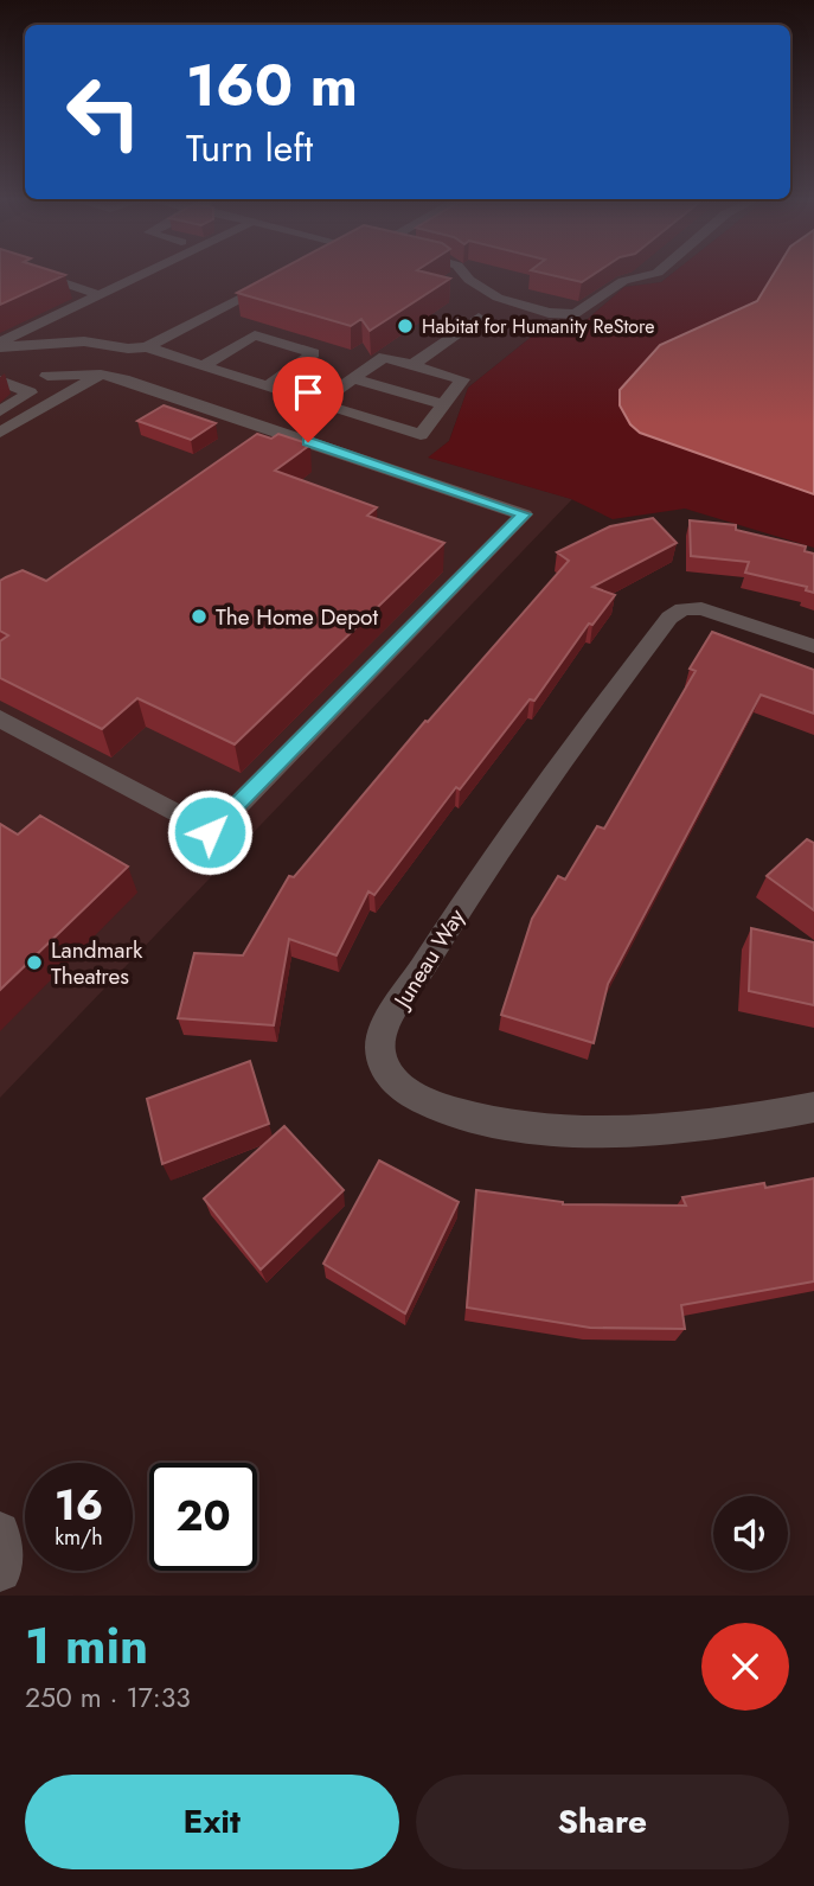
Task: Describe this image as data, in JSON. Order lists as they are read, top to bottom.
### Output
{
  "streets": {
    "street": ["Juneau Way"]
  },
  "places": ["Habitat for Humanity ReStore", "The Home Depot", "Landmark Theatres"],
  "page": {
    "turn": ["160 m", "Turn left"],
    "speed": "16 km/h",
    "limit": "20",
    "heading": ["1 min", "250 m · 17:33"],
    "buttons": ["Exit", "Share"]
  }
}
